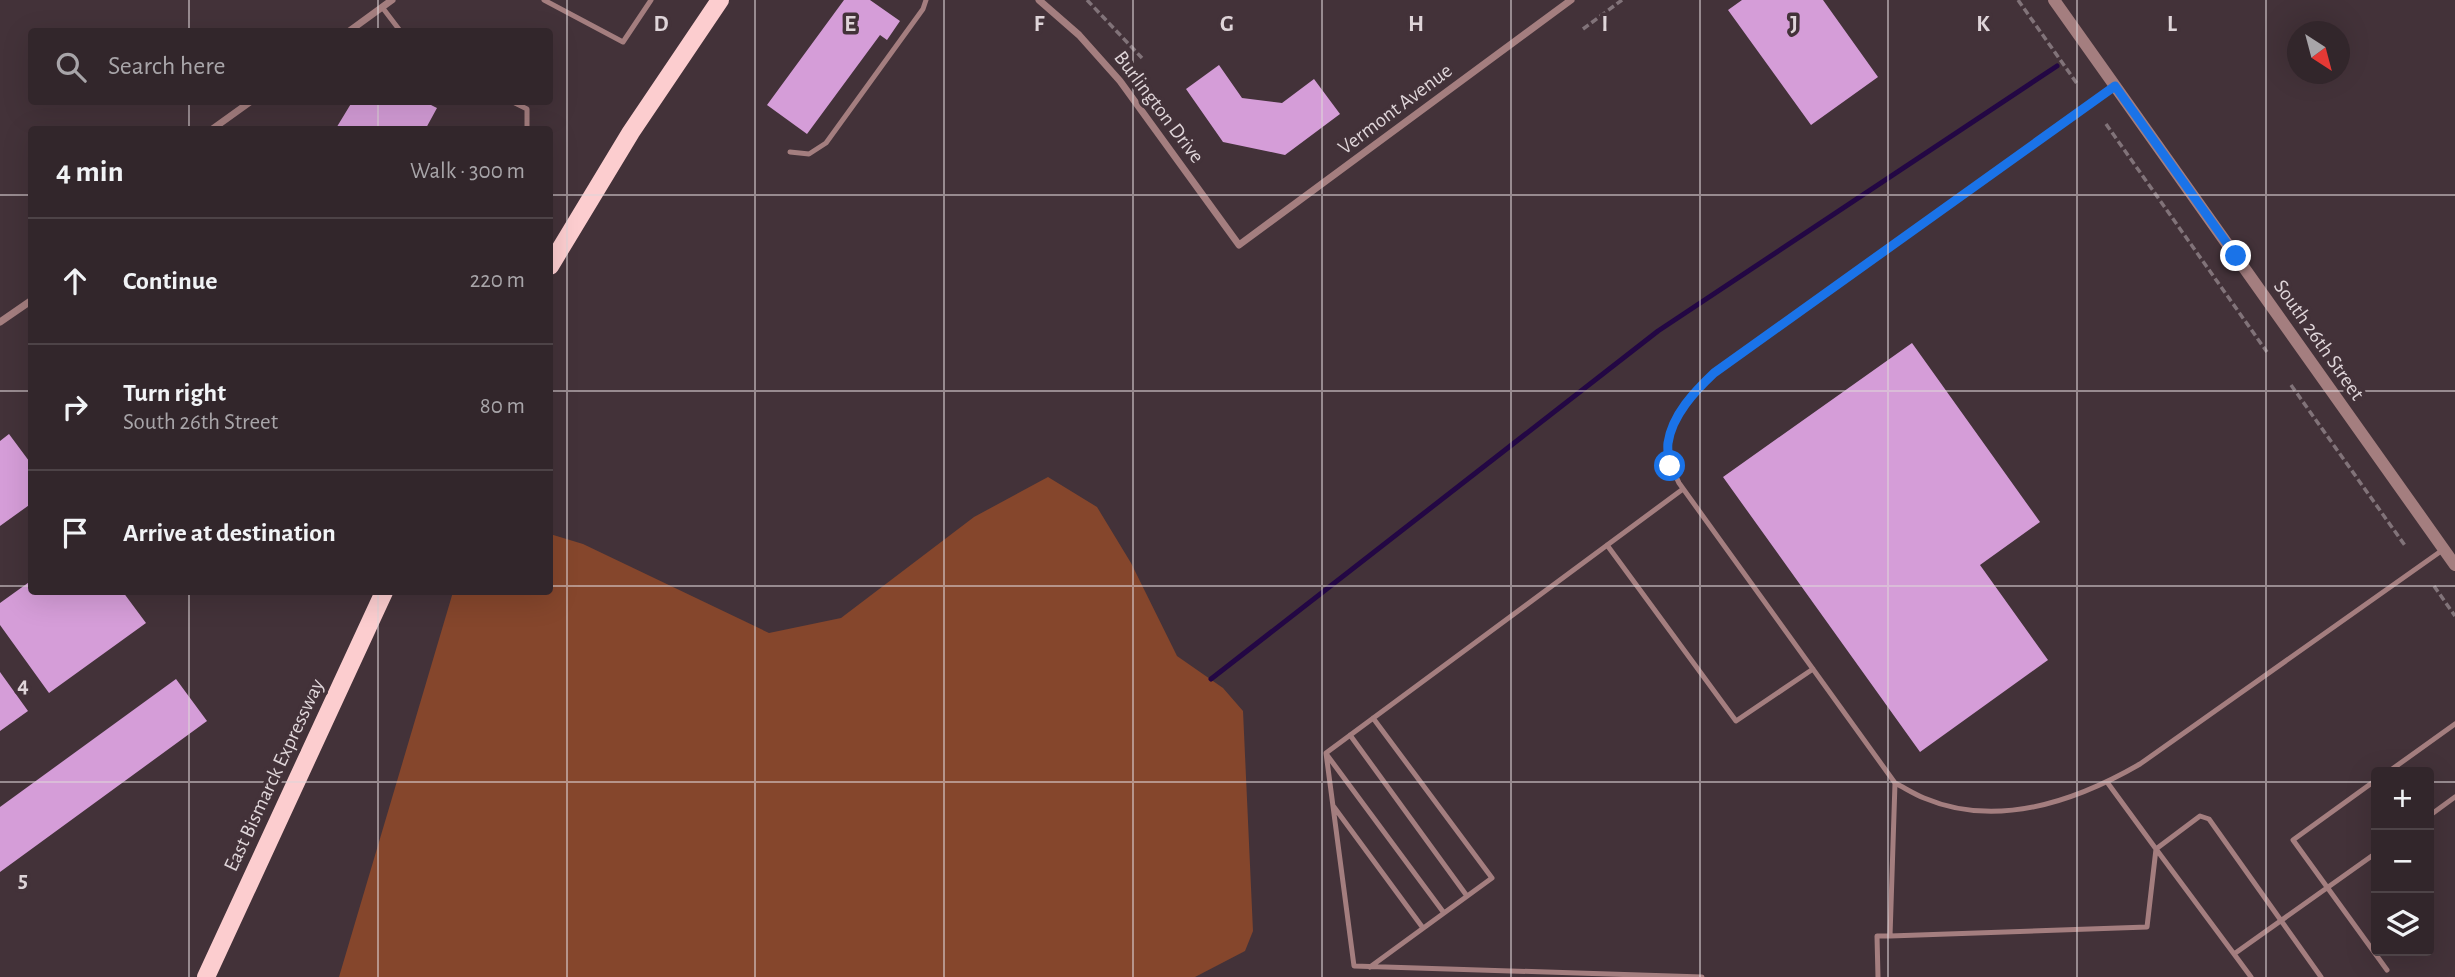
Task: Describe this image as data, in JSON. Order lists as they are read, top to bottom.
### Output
{
  "streets": {
    "main road": ["East Bismarck Expressway"],
    "street": ["Burlington Drive", "Vermont Avenue", "South 26th Street"]
  },
  "crossings": [
    ["Burlington Drive", "Vermont Avenue"]
  ],
  "north": "bottom right",
  "page": {
    "search": "Search here",
    "heading": ["4 min", "Walk · 300 m"],
    "list": [
      ["Continue", "220 m"],
      ["Turn right", "South 26th Street", "80 m"],
      "Arrive at destination"
    ],
    "map_buttons": ["+", "−"]
  },
  "grid": {
    "columns": [
      "D",
      "E",
      "F",
      "G",
      "H",
      "I",
      "J",
      "K",
      "L"
    ],
    "rows": ["4", "5"]
  }
}
